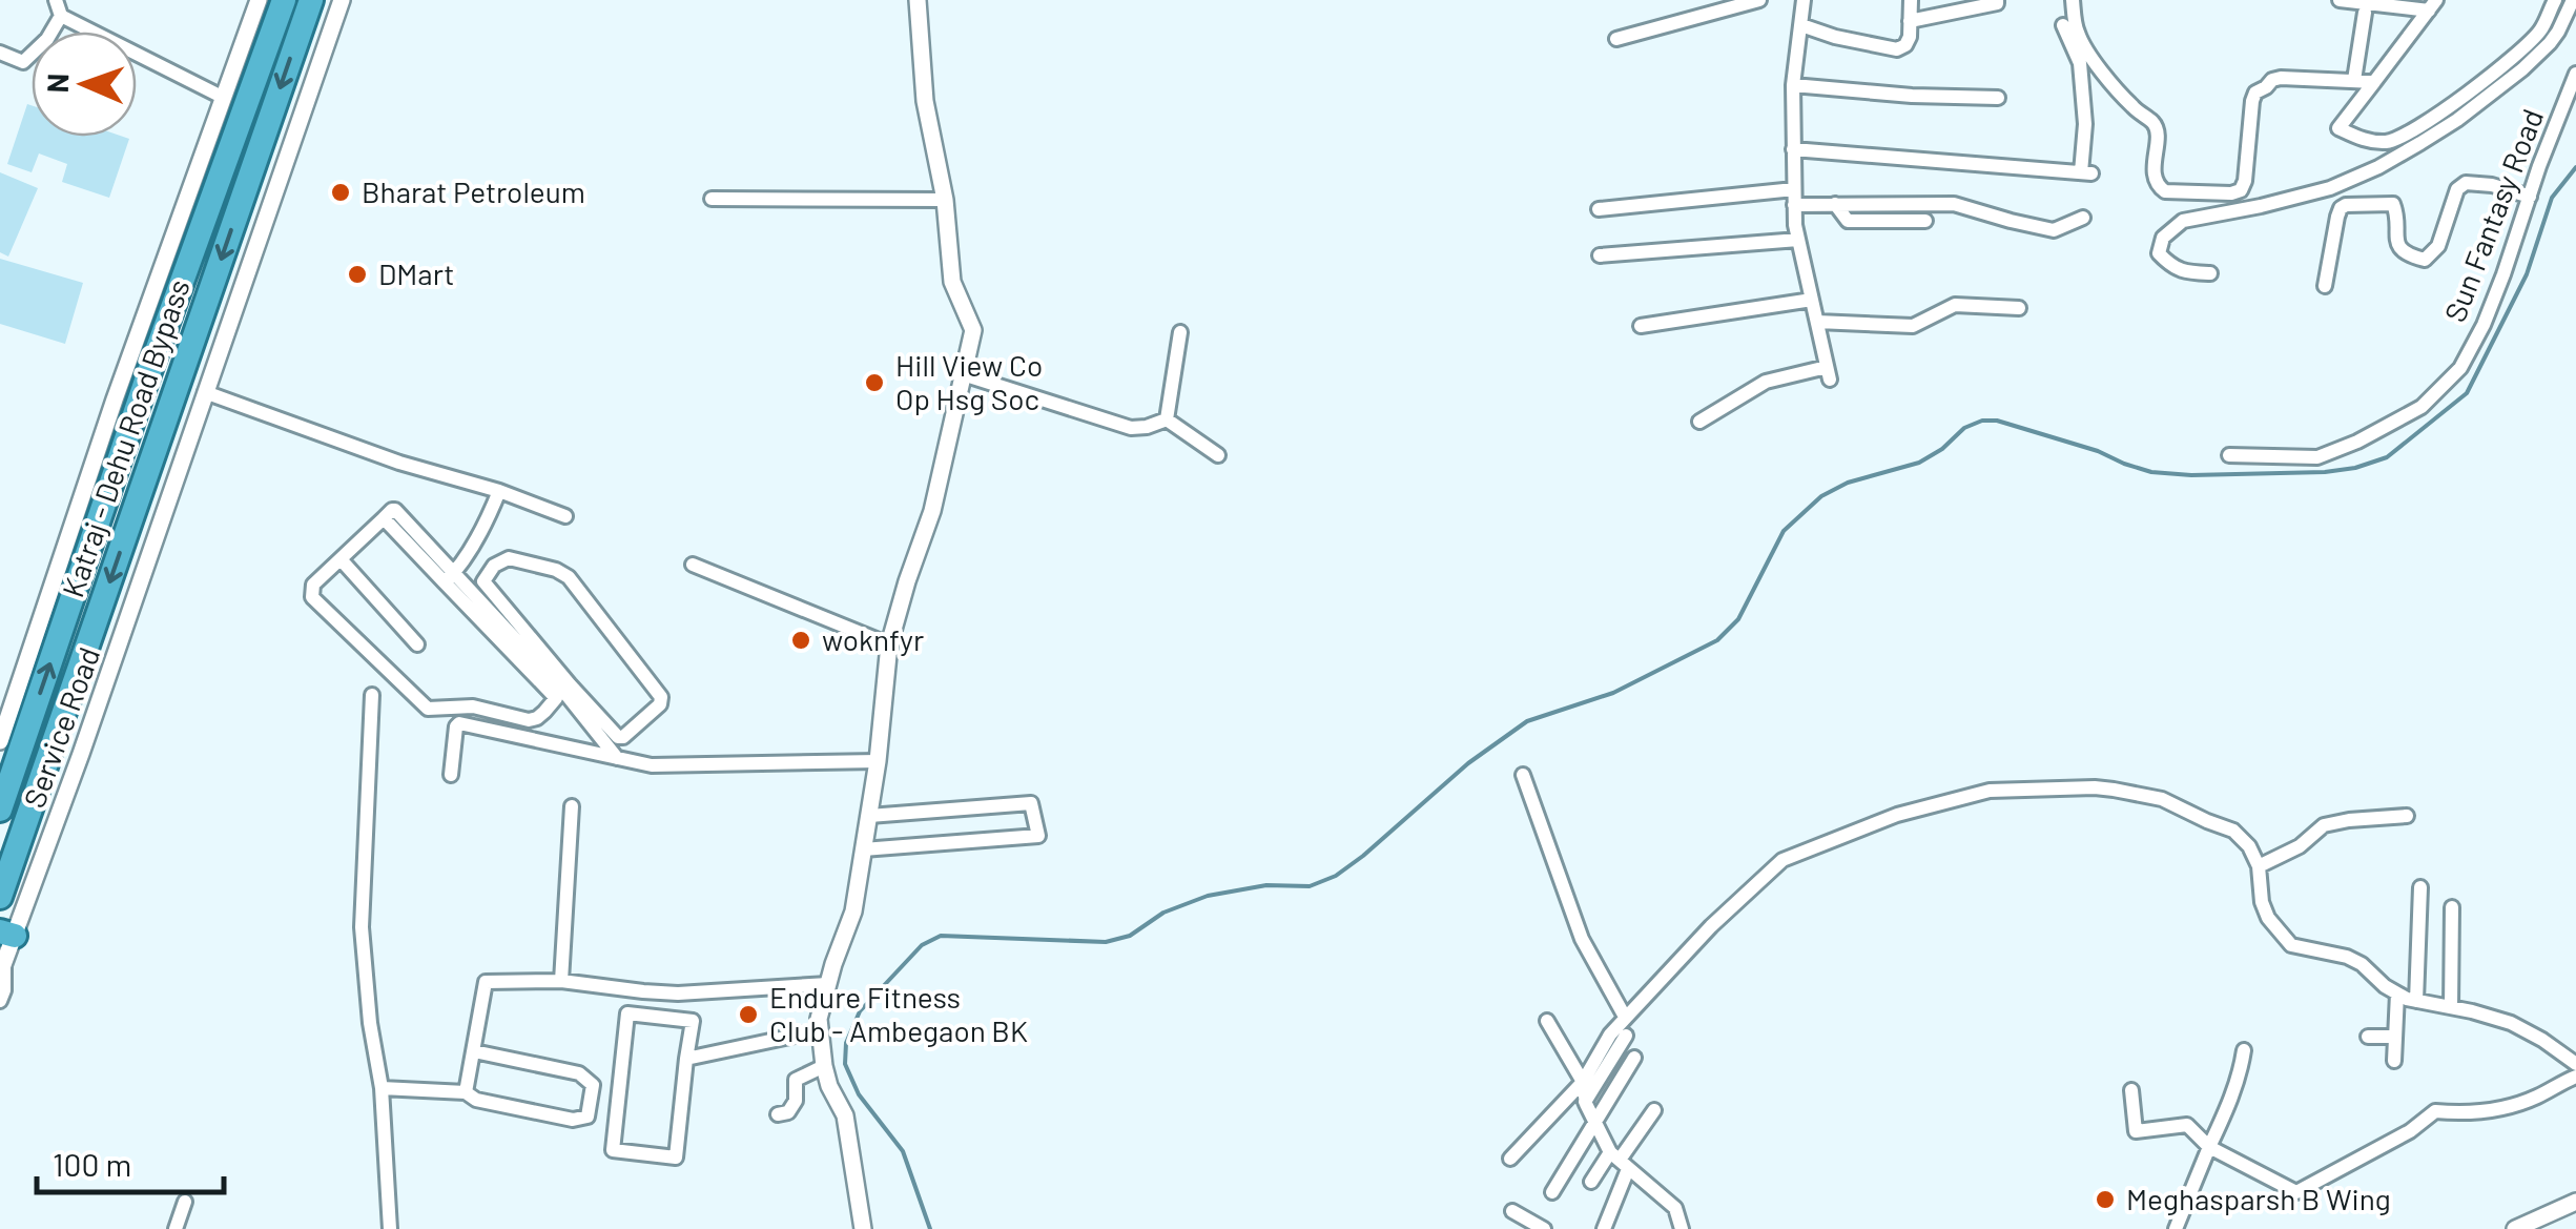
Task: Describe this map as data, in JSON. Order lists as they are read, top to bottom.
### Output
{
  "streets": {
    "highway": ["Katraj - Dehu Road Bypass"],
    "street": ["Sun Fantasy Road", "Service Road"]
  },
  "places": [
    "Bharat Petroleum",
    "DMart",
    "Hill View Co Op Hsg Soc",
    "woknfyr",
    "Endure Fitness Club - Ambegaon BK",
    "Meghasparsh B Wing"
  ],
  "scale_bar": "100 m",
  "north": "left"
}
